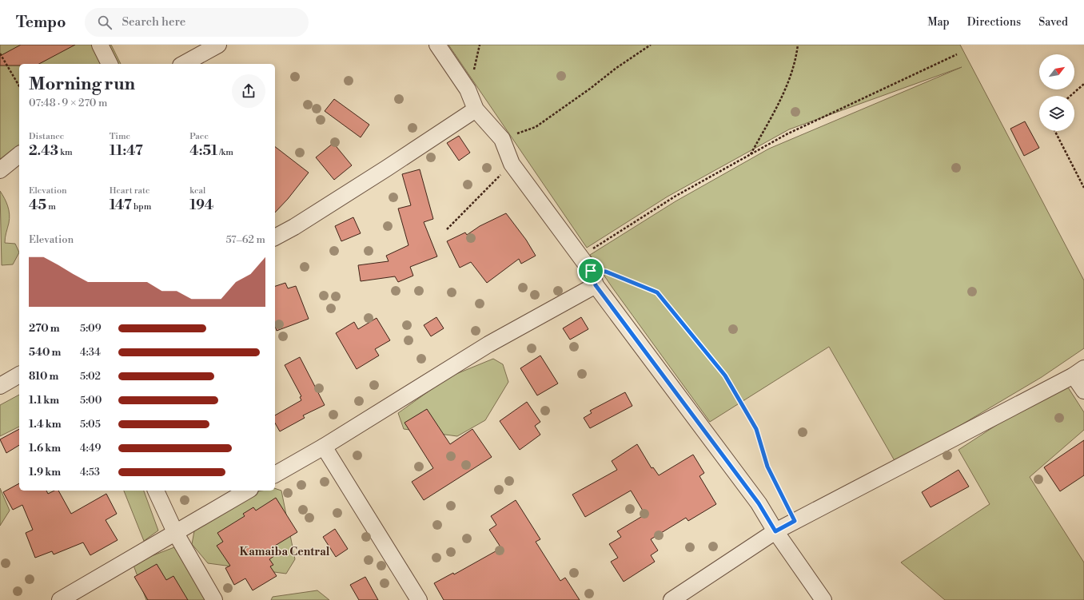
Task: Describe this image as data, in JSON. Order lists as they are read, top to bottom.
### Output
{
  "districts": ["Kamaiba Central"],
  "north": "top right",
  "page": {
    "header": "Tempo",
    "search": "Search here",
    "nav": ["Map", "Directions", "Saved"],
    "heading": ["Morning run", "07:48 · 9 × 270 m"],
    "stats": [
      ["Distance", "2.43 km"],
      ["Time", "11:47"],
      ["Pace", "4:51 /km"],
      ["Elevation", "45 m"],
      ["Heart rate", "147 bpm"],
      ["kcal", "194"]
    ],
    "chart": ["Elevation", "57–62 m"],
    "list": [
      {
        "name": "270 m",
        "note": "5:09"
      },
      {
        "name": "540 m",
        "note": "4:34"
      },
      {
        "name": "810 m",
        "note": "5:02"
      },
      {
        "name": "1.1 km",
        "note": "5:00"
      },
      {
        "name": "1.4 km",
        "note": "5:05"
      },
      {
        "name": "1.6 km",
        "note": "4:49"
      },
      {
        "name": "1.9 km",
        "note": "4:53"
      }
    ]
  }
}
